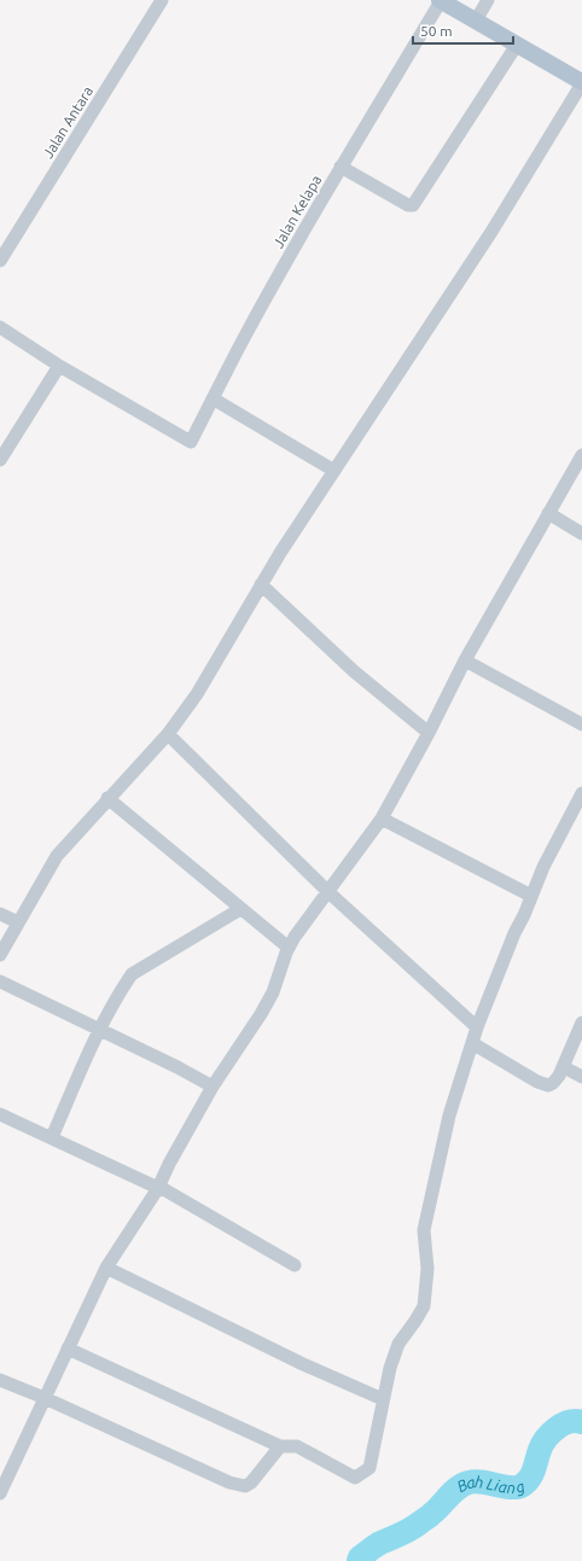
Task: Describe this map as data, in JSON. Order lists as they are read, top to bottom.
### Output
{
  "streets": {
    "street": ["Jalan Antara", "Jalan Kelapa"]
  },
  "water": ["Bah Liang"],
  "scale_bar": "50 m"
}
